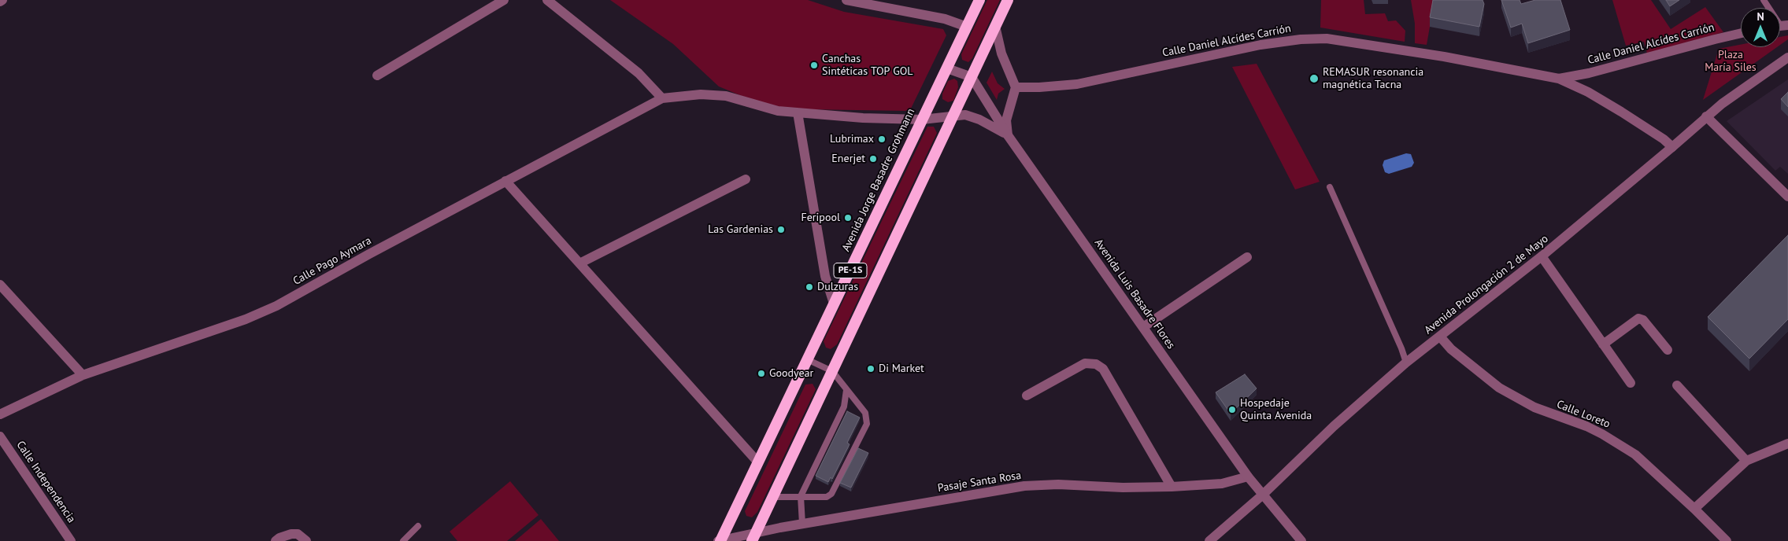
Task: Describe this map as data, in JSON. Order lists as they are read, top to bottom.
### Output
{
  "streets": {
    "highway": ["Avenida Jorge Basadre Grohmann", "PE-1S"],
    "street": [
      "Calle Daniel Alcídes Carrión",
      "Calle Pago Aymara",
      "Avenida Prolongación 2 de Mayo",
      "Avenida Luis Basadre Flores",
      "Calle Loreto",
      "Calle Independencia",
      "Pasaje Santa Rosa"
    ]
  },
  "crossings": [
    ["Calle Daniel Alcídes Carrión", "Avenida Prolongación 2 de Mayo"],
    ["Avenida Jorge Basadre Grohmann", "Pasaje Santa Rosa"],
    ["PE-1S", "Avenida Luis Basadre Flores"],
    ["PE-1S", "Pasaje Santa Rosa"],
    ["Avenida Prolongación 2 de Mayo", "Avenida Luis Basadre Flores"],
    ["Avenida Prolongación 2 de Mayo", "Calle Loreto"],
    ["Avenida Luis Basadre Flores", "Pasaje Santa Rosa"]
  ],
  "parks": ["Plaza María Siles"],
  "places": [
    "Canchas Sintéticas TOP GOL",
    "REMASUR resonancia magnética Tacna",
    "Lubrimax",
    "Enerjet",
    "Feripool",
    "Las Gardenias",
    "Dulzuras",
    "Di Market",
    "Goodyear",
    "Hospedaje Quinta Avenida"
  ],
  "north": "top"
}
